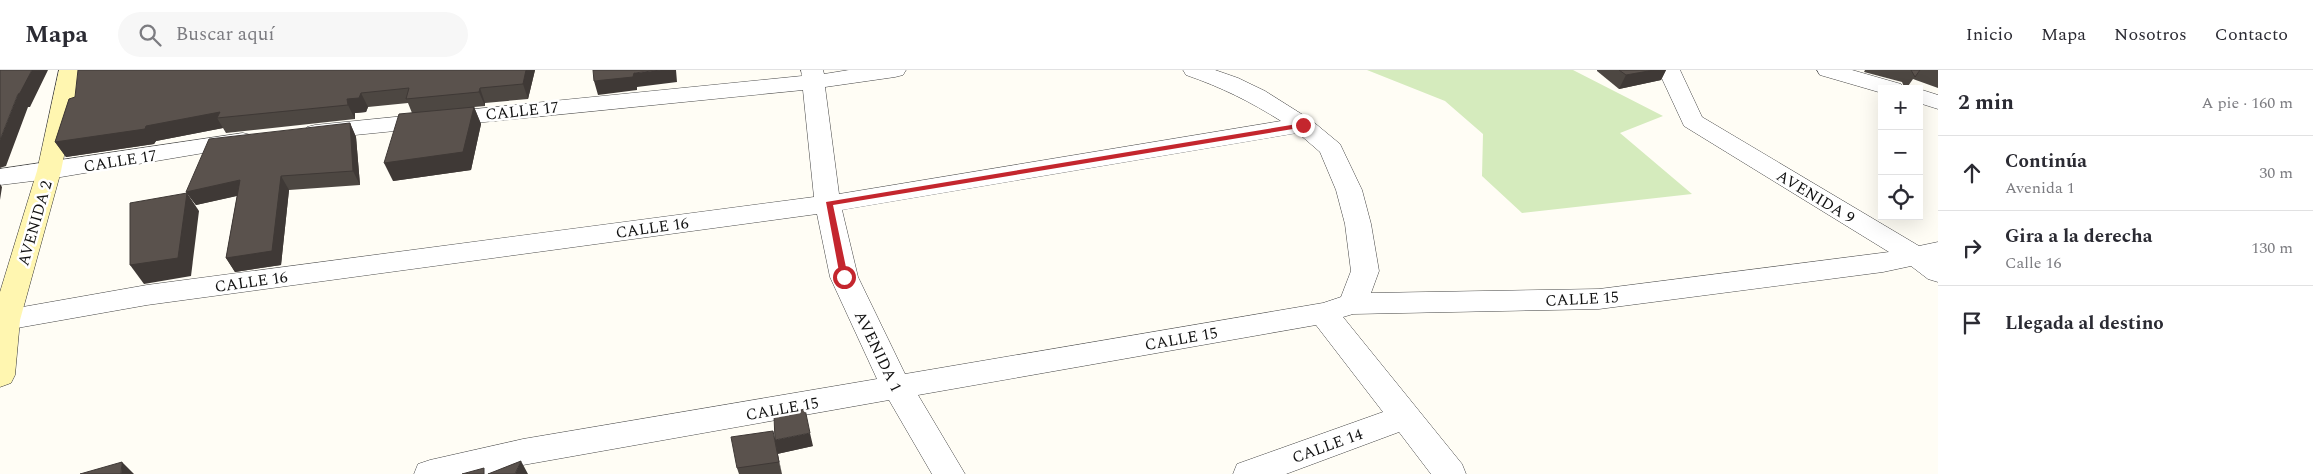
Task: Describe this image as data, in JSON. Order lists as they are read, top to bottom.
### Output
{
  "streets": {
    "street": [
      "CALLE 17",
      "AVENIDA 9",
      "AVENIDA 2",
      "CALLE 16",
      "CALLE 15",
      "AVENIDA 1",
      "CALLE 14"
    ]
  },
  "crossings": [
    ["CALLE 17", "AVENIDA 2"],
    ["CALLE 17", "AVENIDA 1"],
    ["AVENIDA 9", "CALLE 15"],
    ["AVENIDA 2", "CALLE 16"],
    ["CALLE 16", "AVENIDA 1"],
    ["CALLE 15", "AVENIDA 1"]
  ],
  "page": {
    "header": "Mapa",
    "search": "Buscar aquí",
    "nav": [
      "Inicio",
      "Mapa",
      "Nosotros",
      "Contacto"
    ],
    "heading": ["2 min", "A pie · 160 m"],
    "map_buttons": ["+", "−"],
    "list": [
      ["Continúa", "Avenida 1", "30 m"],
      ["Gira a la derecha", "Calle 16", "130 m"],
      "Llegada al destino"
    ]
  }
}
